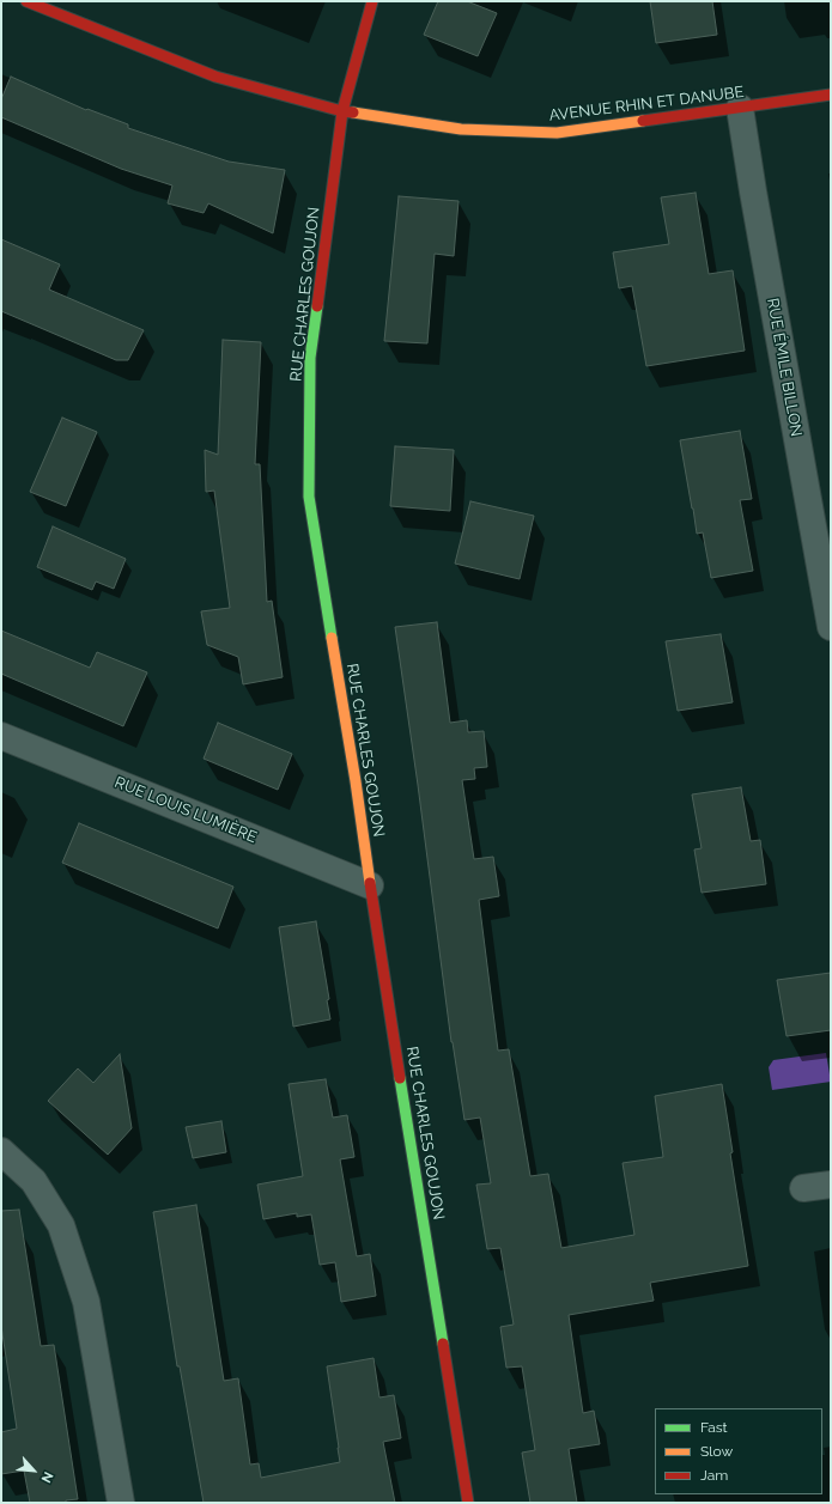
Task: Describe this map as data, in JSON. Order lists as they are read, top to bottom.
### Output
{
  "streets": {
    "street": [
      "AVENUE RHIN ET DANUBE",
      "RUE CHARLES GOUJON",
      "RUE ÉMILE BILLON",
      "RUE LOUIS LUMIÈRE"
    ]
  },
  "crossings": [
    ["AVENUE RHIN ET DANUBE", "RUE CHARLES GOUJON"],
    ["AVENUE RHIN ET DANUBE", "RUE ÉMILE BILLON"],
    ["RUE CHARLES GOUJON", "RUE LOUIS LUMIÈRE"]
  ],
  "legend": ["Fast", "Slow", "Jam"],
  "north": "bottom right"
}
